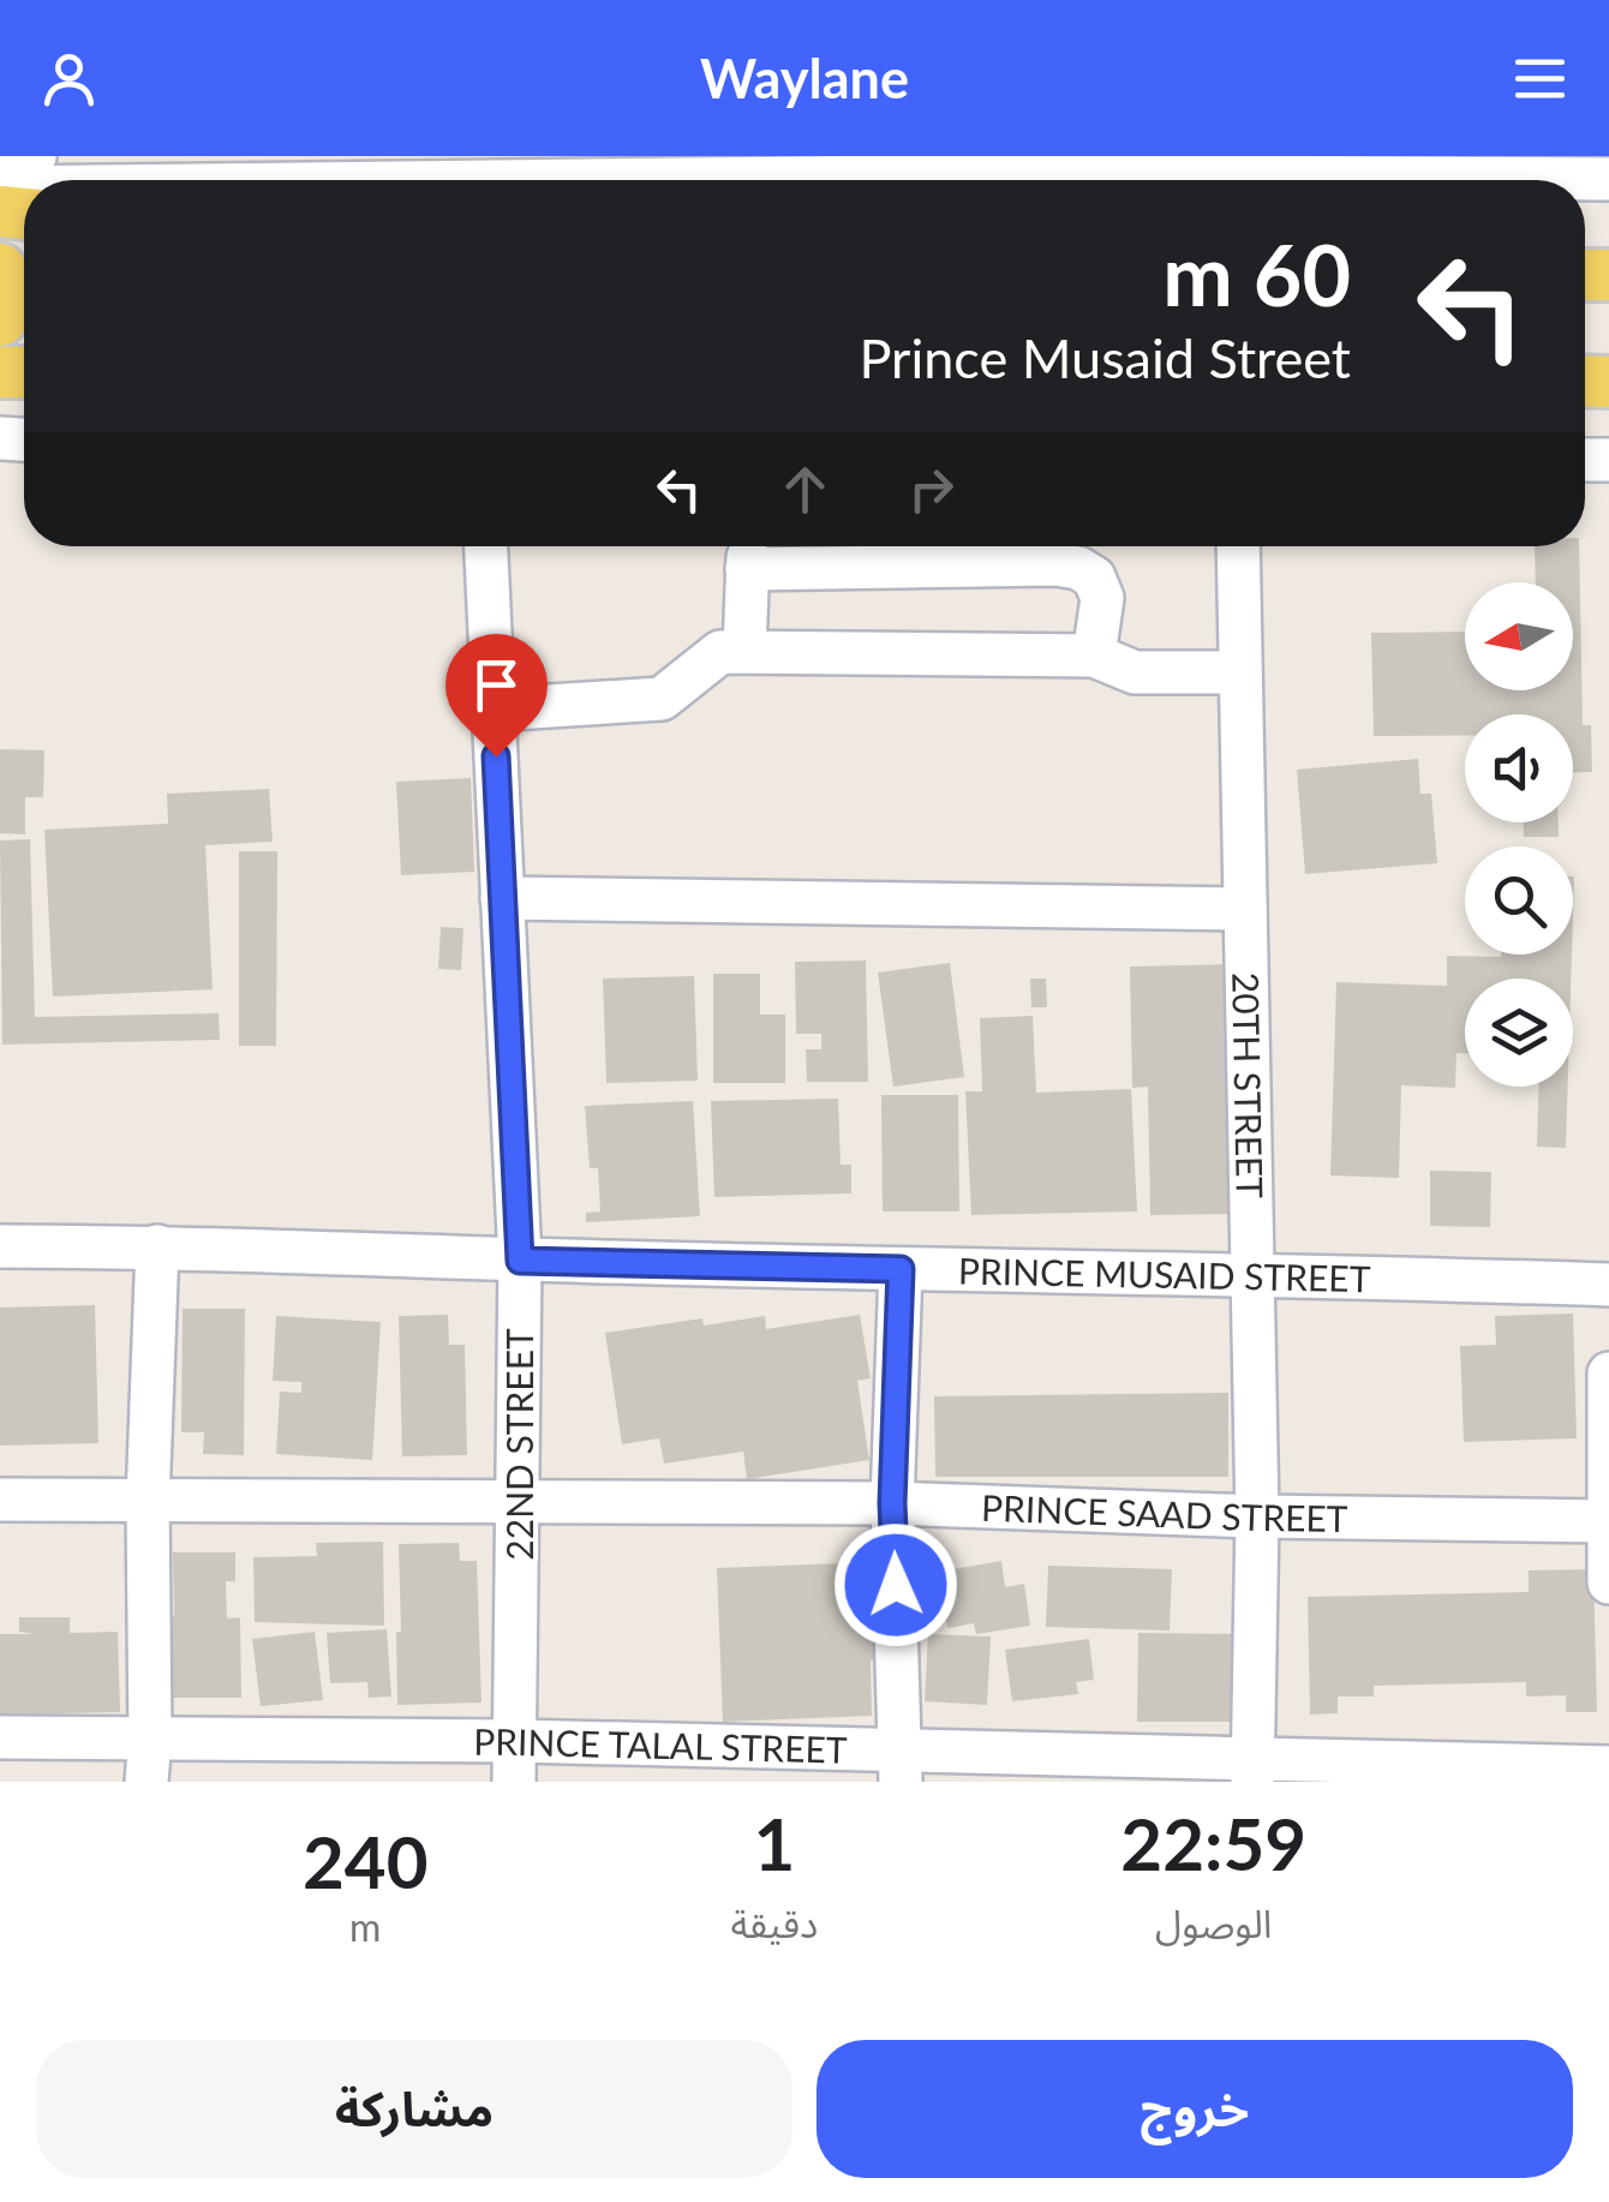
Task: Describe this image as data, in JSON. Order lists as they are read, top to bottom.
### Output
{
  "streets": {
    "street": [
      "20TH STREET",
      "PRINCE MUSAID STREET",
      "22ND STREET",
      "PRINCE SAAD STREET",
      "PRINCE TALAL STREET"
    ]
  },
  "crossings": [
    ["20TH STREET", "PRINCE MUSAID STREET"],
    ["20TH STREET", "PRINCE SAAD STREET"],
    ["20TH STREET", "PRINCE TALAL STREET"],
    ["PRINCE MUSAID STREET", "22ND STREET"],
    ["22ND STREET", "PRINCE SAAD STREET"],
    ["22ND STREET", "PRINCE TALAL STREET"]
  ],
  "north": "left",
  "page": {
    "header": "Waylane",
    "turn": ["60 m", "Prince Musaid Street"],
    "eta": [
      "22:59",
      "الوصول",
      "1",
      "دقيقة",
      "240",
      "m"
    ],
    "buttons": ["خروج", "مشاركة"]
  }
}
